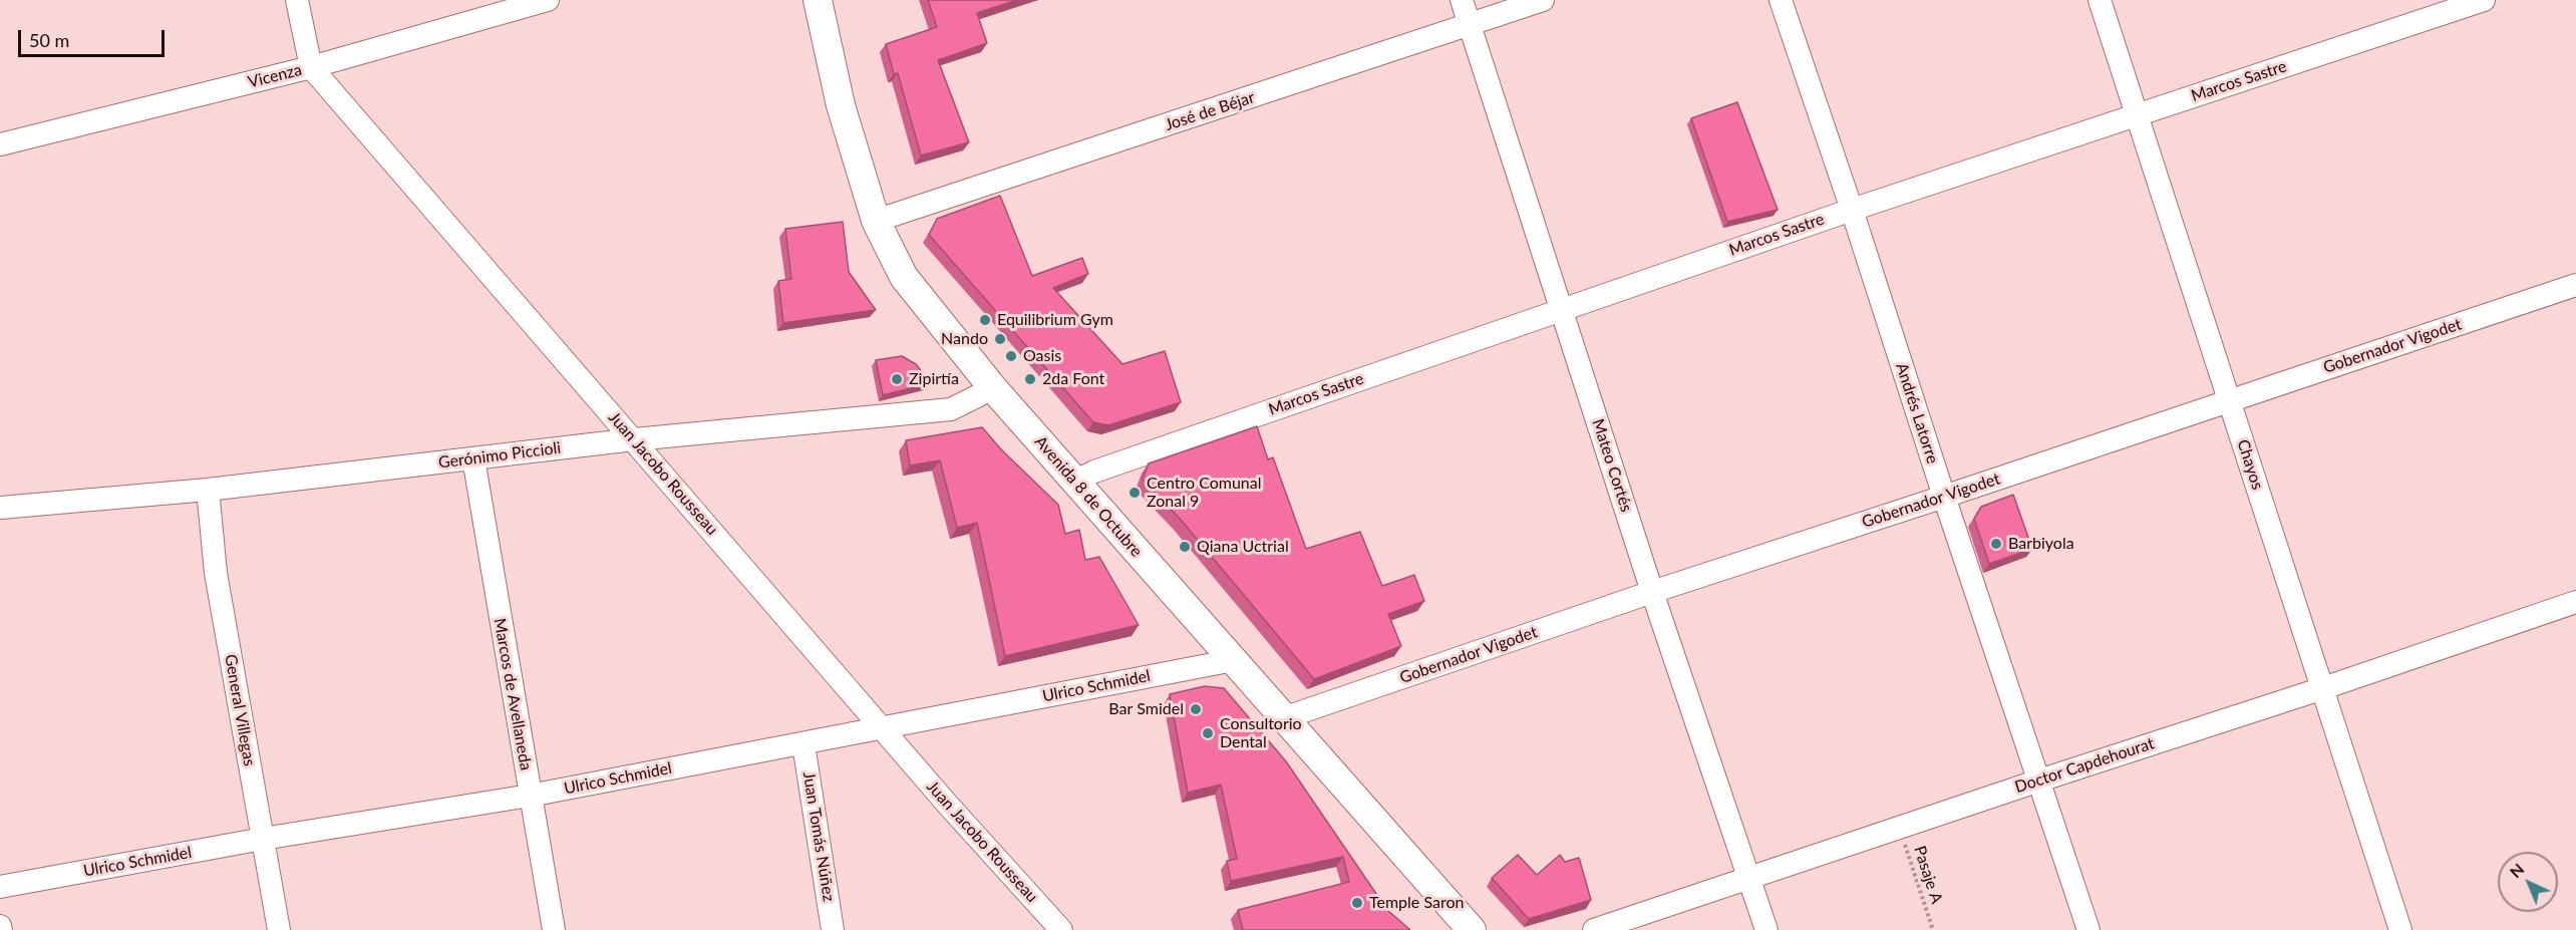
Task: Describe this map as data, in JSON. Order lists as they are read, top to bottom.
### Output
{
  "streets": {
    "main road": ["Avenida 8 de Octubre"],
    "street": [
      "Vicenza",
      "Marcos Sastre",
      "José de Béjar",
      "Gobernador Vigodet",
      "Andrés Latorre",
      "Gerónimo Piccioli",
      "Chayos",
      "Mateo Cortés",
      "Juan Jacobo Rousseau",
      "Ulrico Schmidel",
      "Marcos de Avellaneda",
      "General Villegas",
      "Doctor Capdehourat",
      "Juan Tomás Núñez"
    ],
    "path": ["Pasaje A"]
  },
  "crossings": [
    ["Vicenza", "Juan Jacobo Rousseau"],
    ["Marcos Sastre", "Andrés Latorre"],
    ["Marcos Sastre", "Chayos"],
    ["Marcos Sastre", "Mateo Cortés"],
    ["Marcos Sastre", "Avenida 8 de Octubre"],
    ["José de Béjar", "Mateo Cortés"],
    ["José de Béjar", "Avenida 8 de Octubre"],
    ["Gobernador Vigodet", "Andrés Latorre"],
    ["Gobernador Vigodet", "Chayos"],
    ["Gobernador Vigodet", "Mateo Cortés"],
    ["Gobernador Vigodet", "Avenida 8 de Octubre"],
    ["Andrés Latorre", "Doctor Capdehourat"],
    ["Gerónimo Piccioli", "Juan Jacobo Rousseau"],
    ["Gerónimo Piccioli", "Avenida 8 de Octubre"],
    ["Gerónimo Piccioli", "Marcos de Avellaneda"],
    ["Gerónimo Piccioli", "General Villegas"],
    ["Chayos", "Doctor Capdehourat"],
    ["Mateo Cortés", "Doctor Capdehourat"],
    ["Juan Jacobo Rousseau", "Ulrico Schmidel"],
    ["Avenida 8 de Octubre", "Ulrico Schmidel"],
    ["Ulrico Schmidel", "Marcos de Avellaneda"],
    ["Ulrico Schmidel", "General Villegas"],
    ["Ulrico Schmidel", "Juan Tomás Núñez"],
    ["Doctor Capdehourat", "Pasaje A"]
  ],
  "places": [
    "Equilibrium Gym",
    "Nando",
    "Oasis",
    "Zipirtía",
    "2da Font",
    "Centro Comunal Zonal 9",
    "Barbiyola",
    "Qiana Uctrial",
    "Bar Smidel",
    "Consultorio Dental",
    "Temple Saron"
  ],
  "scale_bar": "50 m",
  "north": "top left"
}
